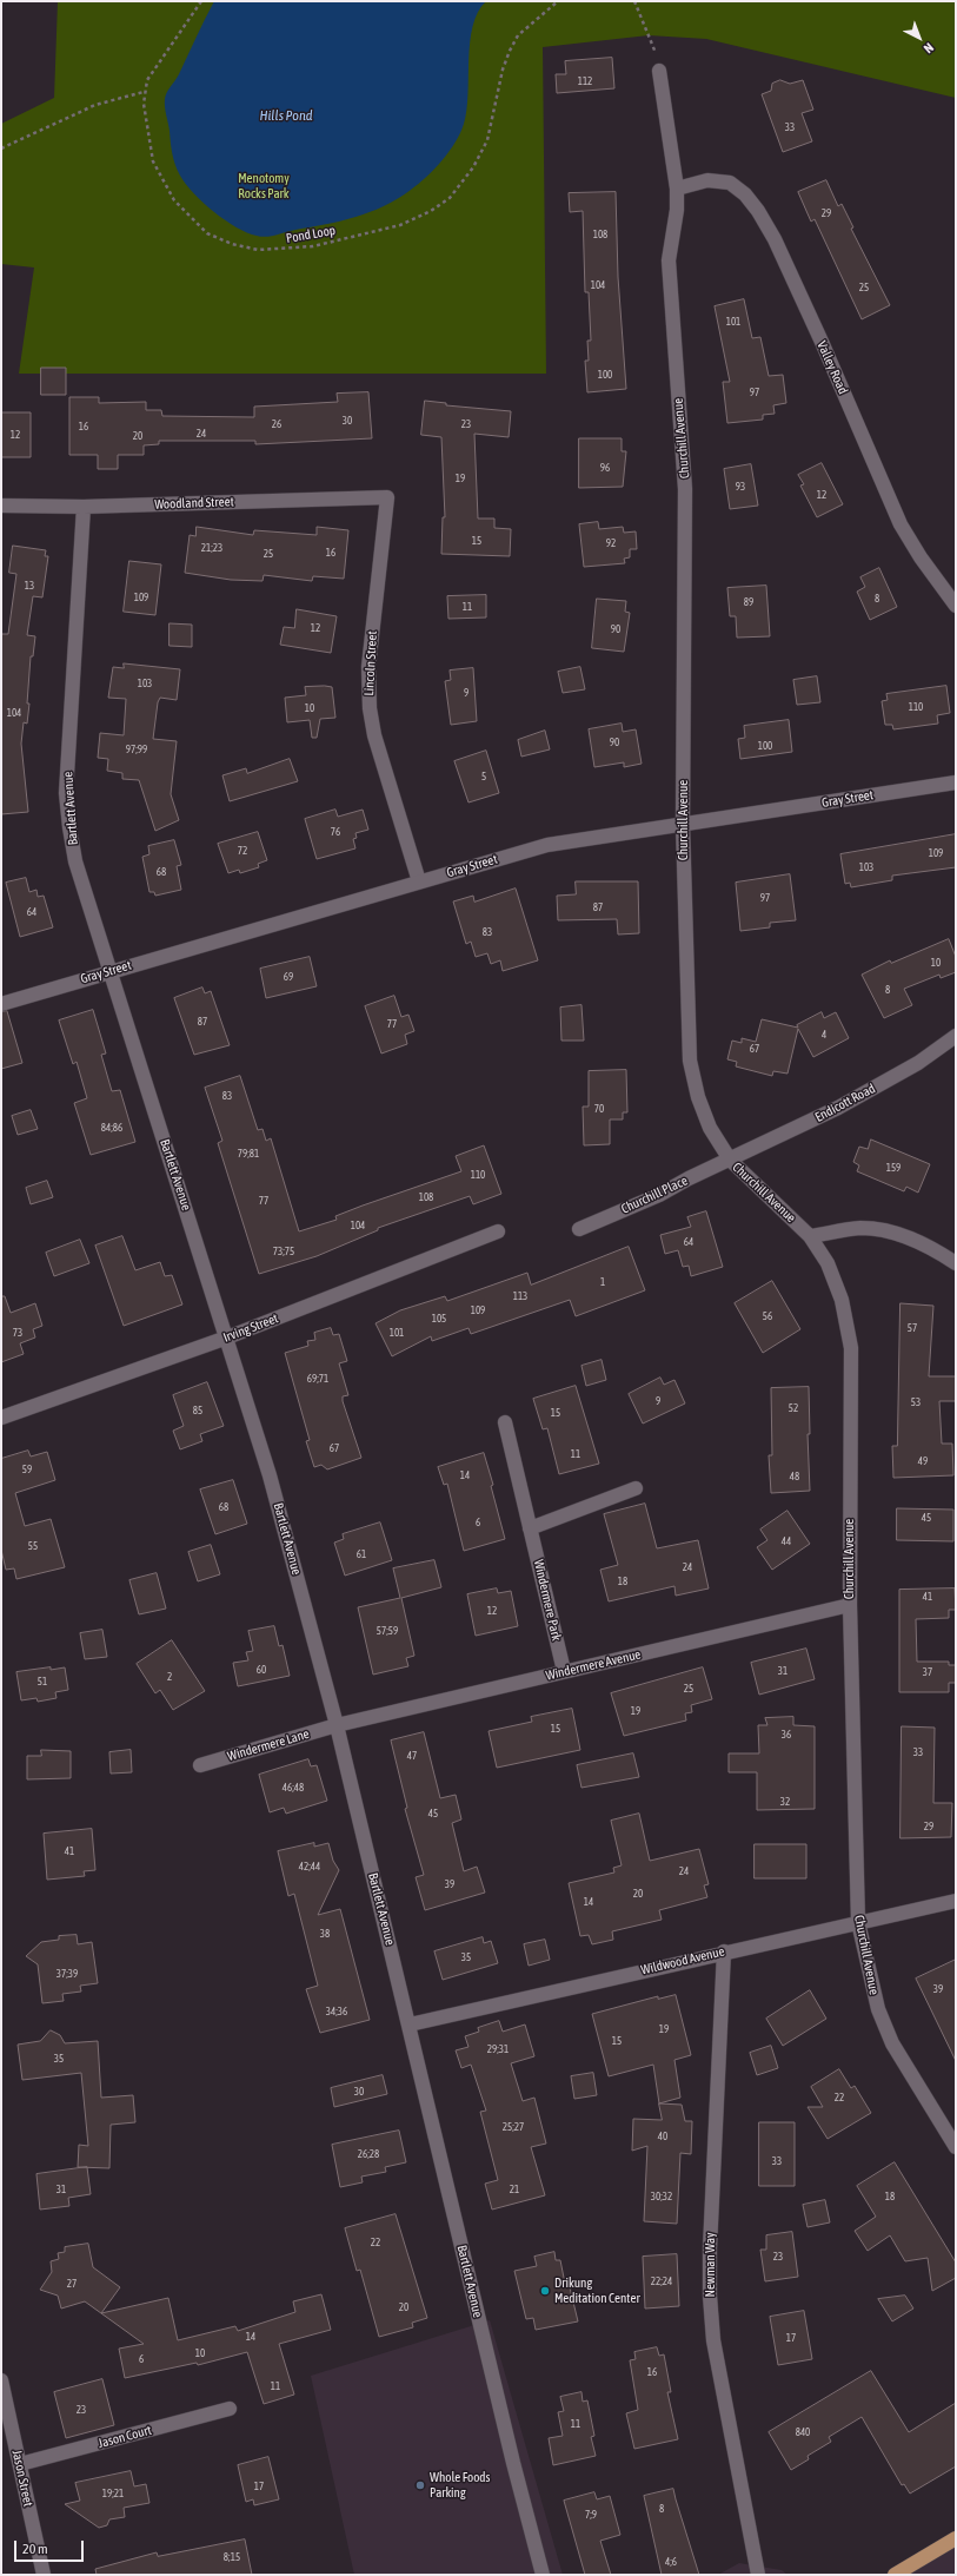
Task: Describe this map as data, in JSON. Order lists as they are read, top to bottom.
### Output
{
  "streets": {
    "street": [
      "Valley Road",
      "Churchill Avenue",
      "Woodland Street",
      "Lincoln Street",
      "Gray Street",
      "Bartlett Avenue",
      "Endicott Road",
      "Churchill Place",
      "Irving Street",
      "Windermere Park",
      "Windermere Avenue",
      "Windermere Lane",
      "Wildwood Avenue",
      "Newman Way",
      "Jason Court",
      "Jason Street"
    ],
    "path": ["Pond Loop"]
  },
  "crossings": [
    ["Valley Road", "Churchill Avenue"],
    ["Churchill Avenue", "Gray Street"],
    ["Churchill Avenue", "Endicott Road"],
    ["Churchill Avenue", "Churchill Place"],
    ["Churchill Avenue", "Windermere Avenue"],
    ["Churchill Avenue", "Wildwood Avenue"],
    ["Woodland Street", "Lincoln Street"],
    ["Woodland Street", "Bartlett Avenue"],
    ["Lincoln Street", "Gray Street"],
    ["Gray Street", "Bartlett Avenue"],
    ["Bartlett Avenue", "Irving Street"],
    ["Bartlett Avenue", "Windermere Avenue"],
    ["Bartlett Avenue", "Windermere Lane"],
    ["Bartlett Avenue", "Wildwood Avenue"],
    ["Endicott Road", "Churchill Place"],
    ["Windermere Park", "Windermere Avenue"],
    ["Windermere Avenue", "Windermere Lane"],
    ["Wildwood Avenue", "Newman Way"],
    ["Jason Court", "Jason Street"]
  ],
  "water": ["Hills Pond"],
  "parks": ["Menotomy Rocks Park"],
  "places": ["Drikung Meditation Center", "Whole Foods Parking"],
  "house_numbers": [
    "112",
    "33",
    "29",
    "108",
    "104",
    "25",
    "101",
    "100",
    "97",
    "30",
    "26",
    "23",
    "16",
    "24",
    "12",
    "20",
    "96",
    "19",
    "93",
    "12",
    "15",
    "92",
    "21;23",
    "16",
    "25",
    "13",
    "109",
    "8",
    "89",
    "11",
    "12",
    "90",
    "103",
    "9",
    "110",
    "10",
    "104",
    "90",
    "100",
    "97;99",
    "5",
    "76",
    "72",
    "109",
    "103",
    "68",
    "97",
    "87",
    "64",
    "83",
    "10",
    "69",
    "8",
    "87",
    "77",
    "4",
    "67",
    "83",
    "70",
    "84;86",
    "79;81",
    "159",
    "110",
    "108",
    "77",
    "104",
    "64",
    "73;75",
    "1",
    "113",
    "109",
    "56",
    "105",
    "57",
    "73",
    "101",
    "69;71",
    "9",
    "53",
    "52",
    "85",
    "15",
    "67",
    "11",
    "49",
    "59",
    "14",
    "48",
    "68",
    "45",
    "6",
    "44",
    "55",
    "61",
    "24",
    "18",
    "41",
    "12",
    "57;59",
    "60",
    "31",
    "37",
    "2",
    "51",
    "25",
    "19",
    "15",
    "36",
    "33",
    "47",
    "46;48",
    "32",
    "45",
    "29",
    "41",
    "42;44",
    "24",
    "39",
    "20",
    "14",
    "38",
    "35",
    "37;39",
    "39",
    "34;36",
    "19",
    "15",
    "29;31",
    "35",
    "30",
    "22",
    "25;27",
    "40",
    "26;28",
    "33",
    "31",
    "21",
    "30;32",
    "18",
    "22",
    "23",
    "22;24",
    "27",
    "20",
    "14",
    "17",
    "10",
    "6",
    "16",
    "11",
    "23",
    "11",
    "840",
    "17",
    "19;21",
    "8",
    "7;9",
    "8;15",
    "4;6"
  ],
  "scale_bar": "20 m",
  "north": "bottom right"
}
